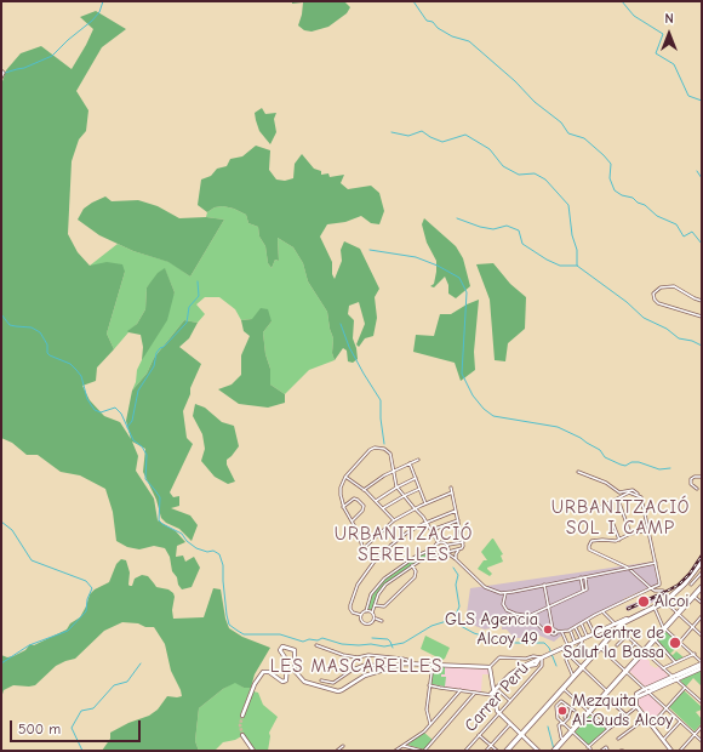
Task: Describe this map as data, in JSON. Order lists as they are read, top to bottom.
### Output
{
  "streets": {
    "street": ["Carrer Perú"]
  },
  "districts": ["URBANITZACIÓ SOL I CAMP", "URBANITZACIÓ SERELLES", "LES MASCARELLES"],
  "places": [
    "Alcoi",
    "GLS Agencia Alcoy 49",
    "Centre de Salut la Bassa",
    "Mezquita Al-Quds Alcoy"
  ],
  "scale_bar": "500 m",
  "north": "top"
}
